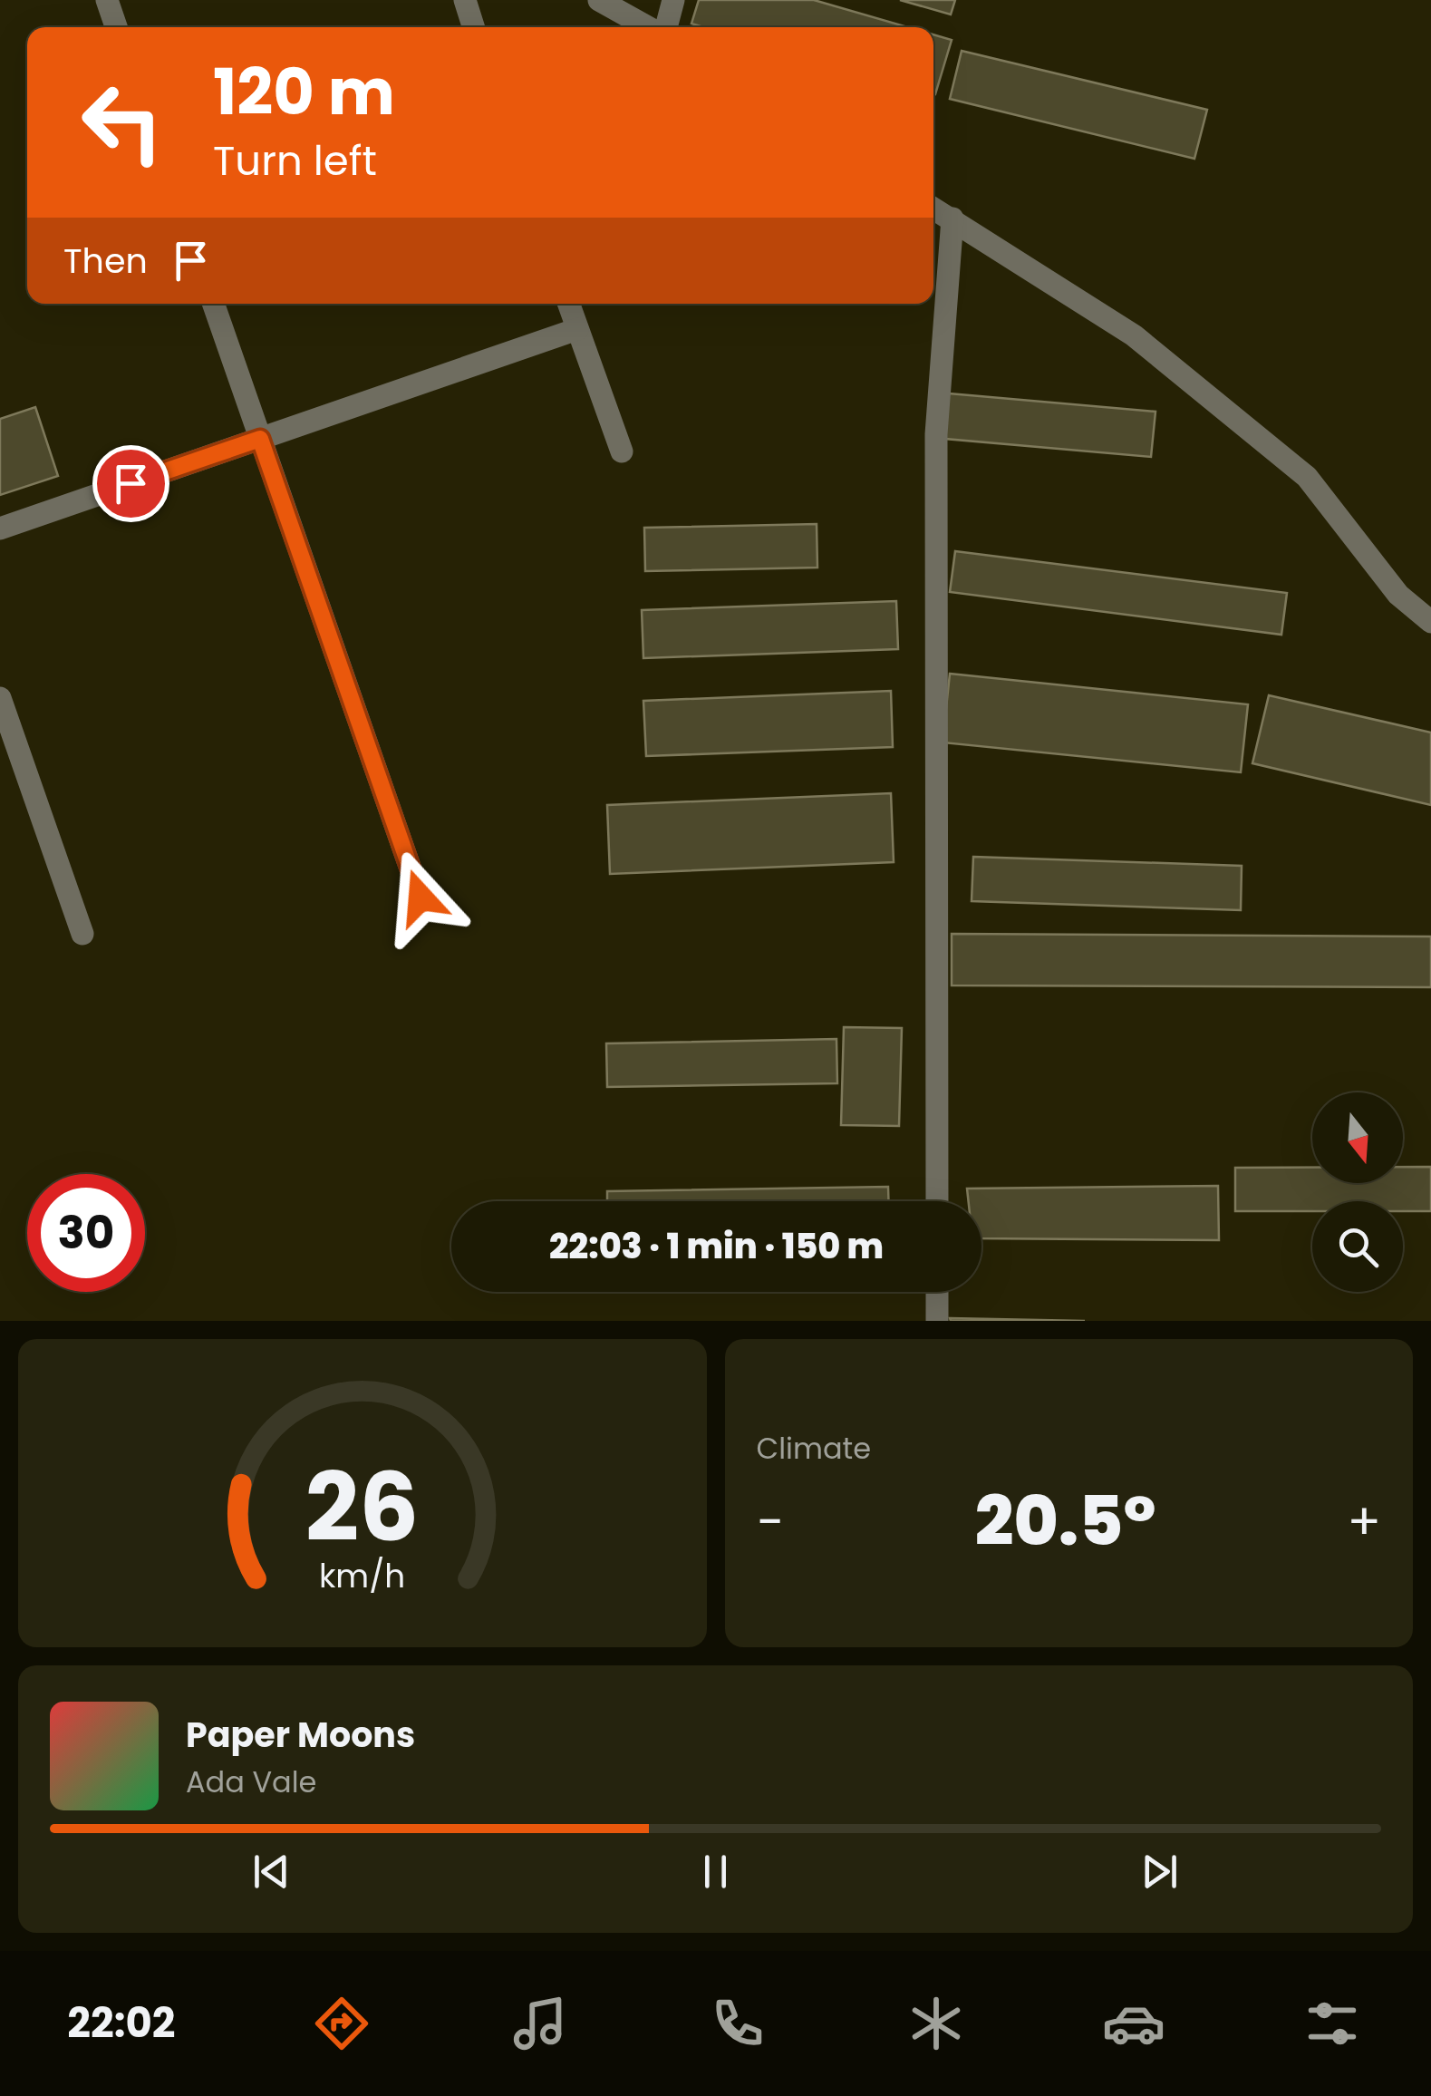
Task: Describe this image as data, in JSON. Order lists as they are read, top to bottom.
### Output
{
  "north": "bottom",
  "page": {
    "turn": ["120 m", "Turn left"],
    "then": "Then",
    "limit": "30",
    "trip": "22:03 · 1 min · 150 m",
    "tile": "Climate",
    "heat": ["−", "20.5°", "+"],
    "song": ["Paper Moons", "Ada Vale"],
    "tabs": "22:02",
    "gauge": ["26", "km/h"]
  }
}
